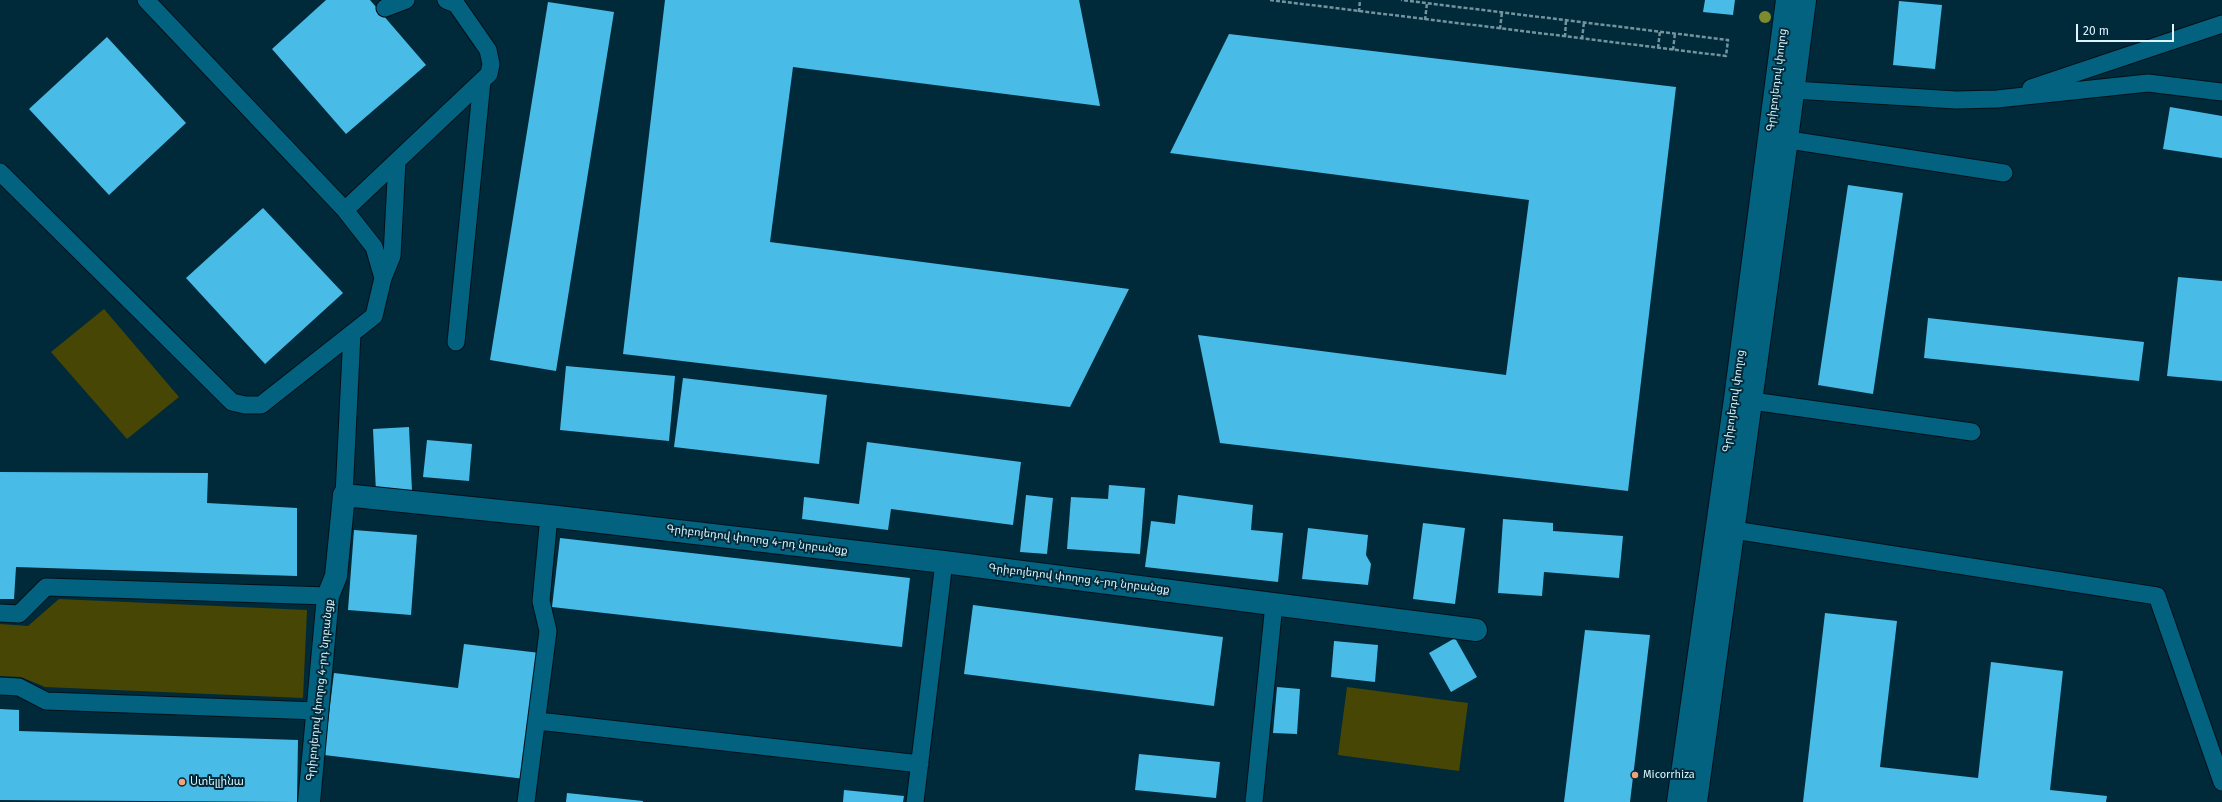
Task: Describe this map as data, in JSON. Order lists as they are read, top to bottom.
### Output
{
  "streets": {
    "street": ["Գրիբոյեդով փողոց", "Գրիբոյեդով փողոց 4-րդ նրբանցք"]
  },
  "places": ["Micorrhiza", "Ստելլինա"],
  "scale_bar": "20 m"
}
